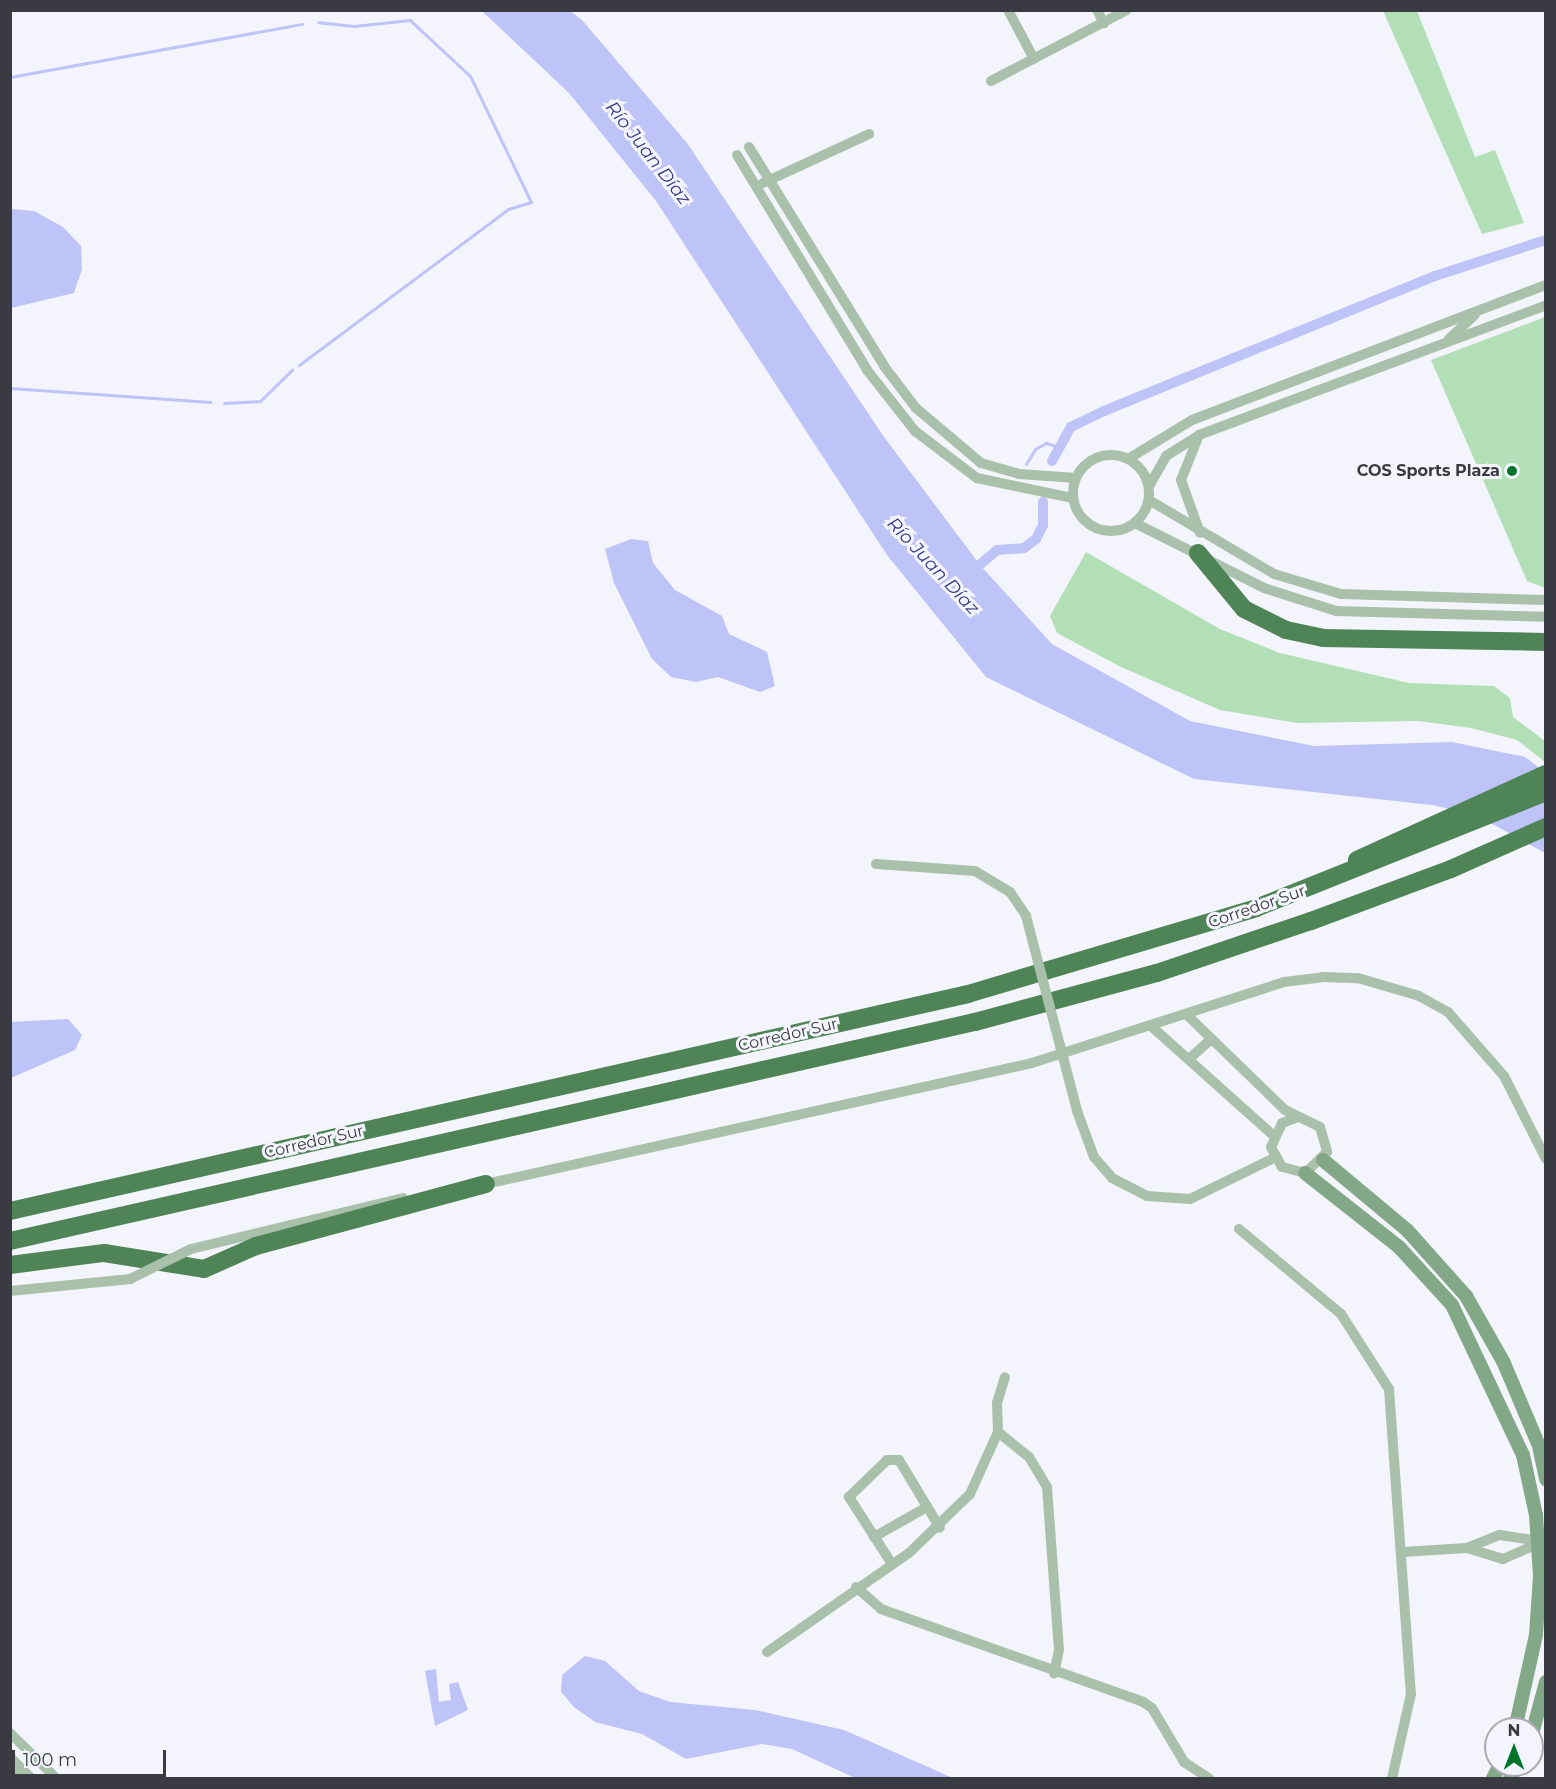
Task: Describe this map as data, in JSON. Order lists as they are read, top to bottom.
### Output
{
  "streets": {
    "highway": ["Corredor Sur"]
  },
  "water": ["Río Juan Díaz"],
  "places": ["COS Sports Plaza"],
  "scale_bar": "100 m",
  "north": "top"
}
